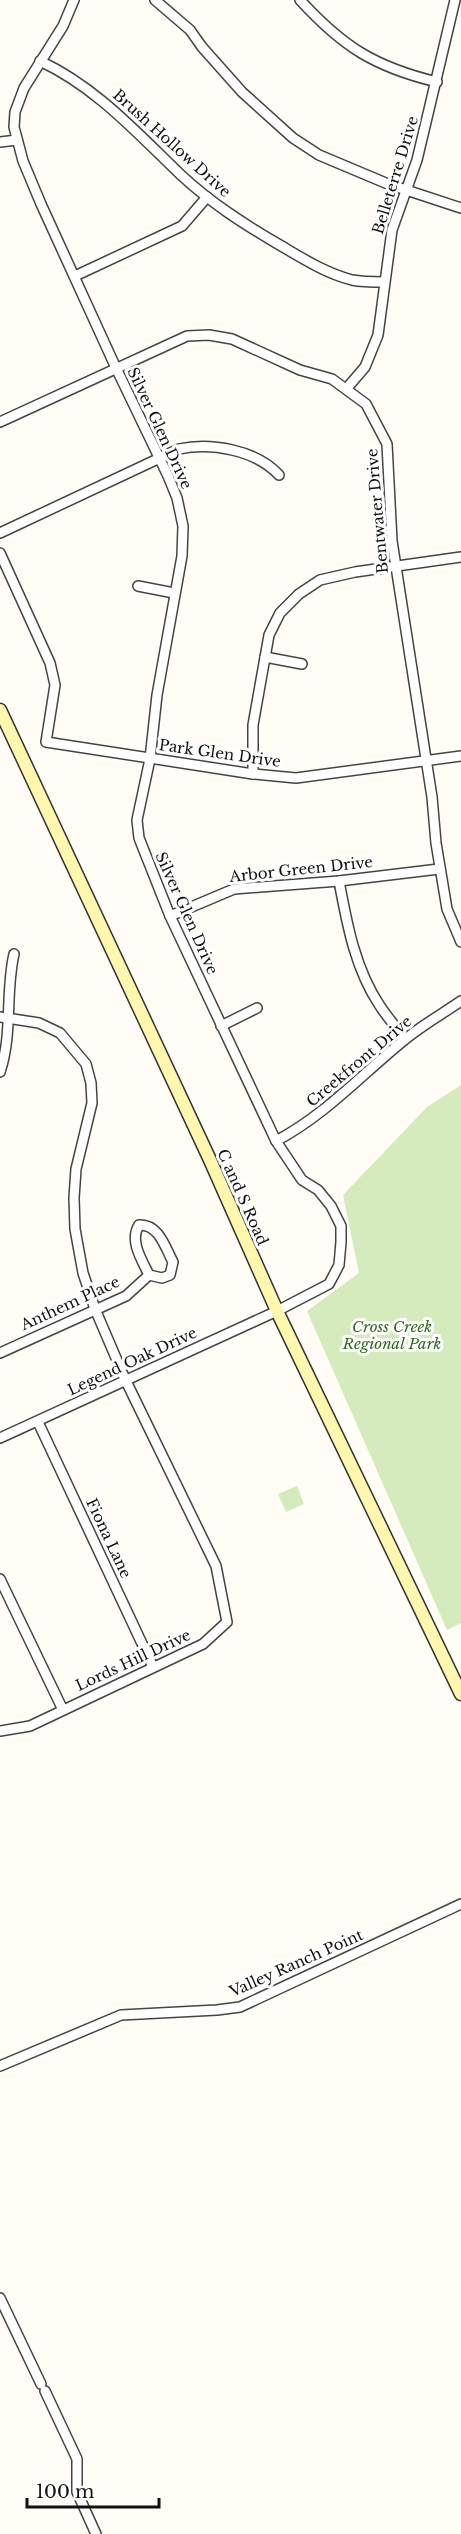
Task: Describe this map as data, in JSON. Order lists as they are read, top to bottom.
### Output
{
  "streets": {
    "main road": ["C and S Road"],
    "street": [
      "Brush Hollow Drive",
      "Belleterre Drive",
      "Silver Glen Drive",
      "Bentwater Drive",
      "Park Glen Drive",
      "Arbor Green Drive",
      "Creekfront Drive",
      "Anthem Place",
      "Legend Oak Drive",
      "Fiona Lane",
      "Lords Hill Drive",
      "Valley Ranch Point"
    ]
  },
  "crossings": [
    ["Brush Hollow Drive", "Belleterre Drive"],
    ["Brush Hollow Drive", "Silver Glen Drive"],
    ["Belleterre Drive", "Bentwater Drive"],
    ["Silver Glen Drive", "Bentwater Drive"],
    ["Silver Glen Drive", "Park Glen Drive"],
    ["Silver Glen Drive", "Arbor Green Drive"],
    ["Silver Glen Drive", "Creekfront Drive"],
    ["Silver Glen Drive", "C and S Road"],
    ["Silver Glen Drive", "Legend Oak Drive"],
    ["Bentwater Drive", "Park Glen Drive"],
    ["Bentwater Drive", "Arbor Green Drive"],
    ["C and S Road", "Legend Oak Drive"],
    ["Legend Oak Drive", "Fiona Lane"],
    ["Legend Oak Drive", "Lords Hill Drive"],
    ["Fiona Lane", "Lords Hill Drive"]
  ],
  "parks": ["Cross Creek Regional Park"],
  "scale_bar": "100 m"
}
